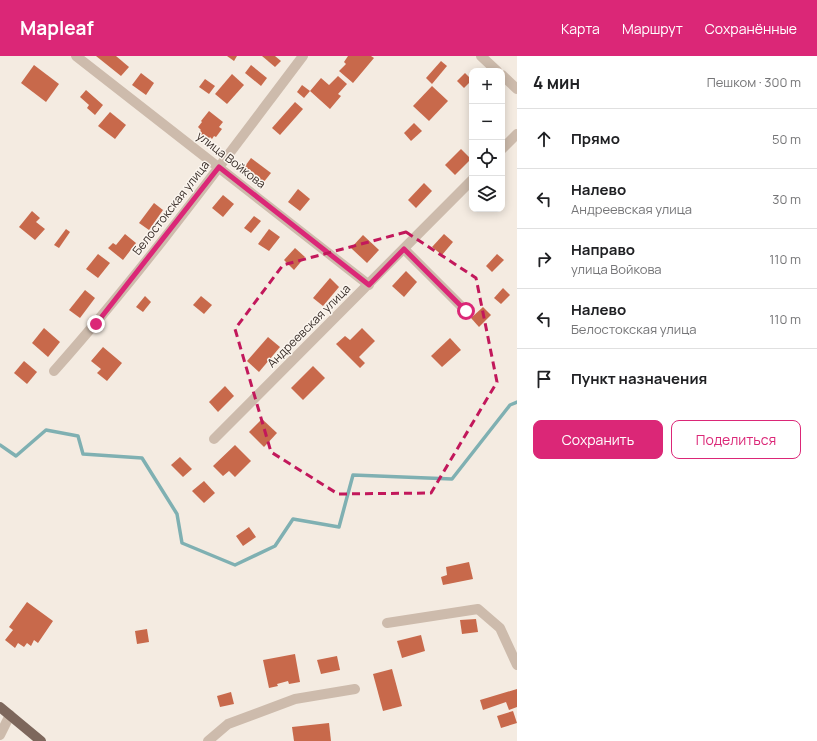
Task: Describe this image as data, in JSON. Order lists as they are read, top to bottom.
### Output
{
  "streets": {
    "street": ["улица Войкова", "Белостокская улица", "Андреевская улица"]
  },
  "crossings": [
    ["улица Войкова", "Белостокская улица"],
    ["улица Войкова", "Андреевская улица"]
  ],
  "page": {
    "header": "Mapleaf",
    "nav": ["Карта", "Маршрут", "Сохранённые"],
    "heading": ["4 мин", "Пешком · 300 m"],
    "map_buttons": ["+", "−"],
    "list": [
      ["Прямо", "50 m"],
      ["Налево", "Андреевская улица", "30 m"],
      ["Направо", "улица Войкова", "110 m"],
      ["Налево", "Белостокская улица", "110 m"],
      "Пункт назначения"
    ],
    "buttons": ["Сохранить", "Поделиться"]
  }
}
